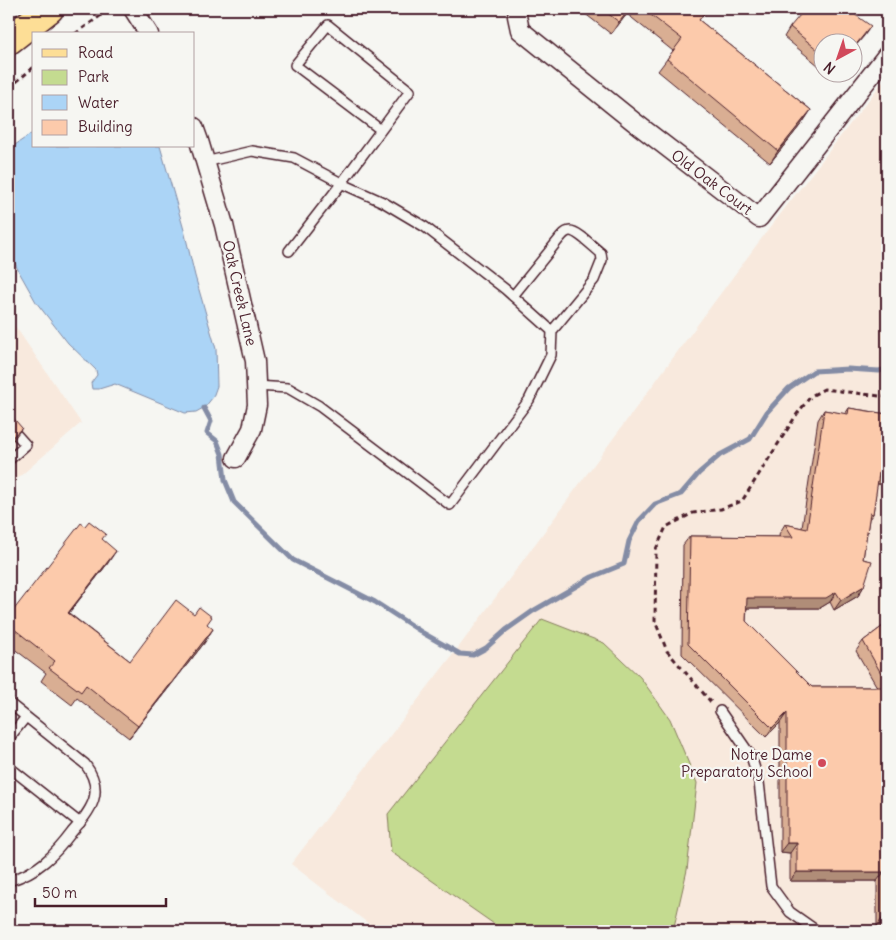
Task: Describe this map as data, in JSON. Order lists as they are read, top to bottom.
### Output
{
  "streets": {
    "street": ["Old Oak Court", "Oak Creek Lane"]
  },
  "places": ["Notre Dame Preparatory School"],
  "legend": [
    "Road",
    "Park",
    "Water",
    "Building"
  ],
  "scale_bar": "50 m",
  "north": "bottom left"
}
